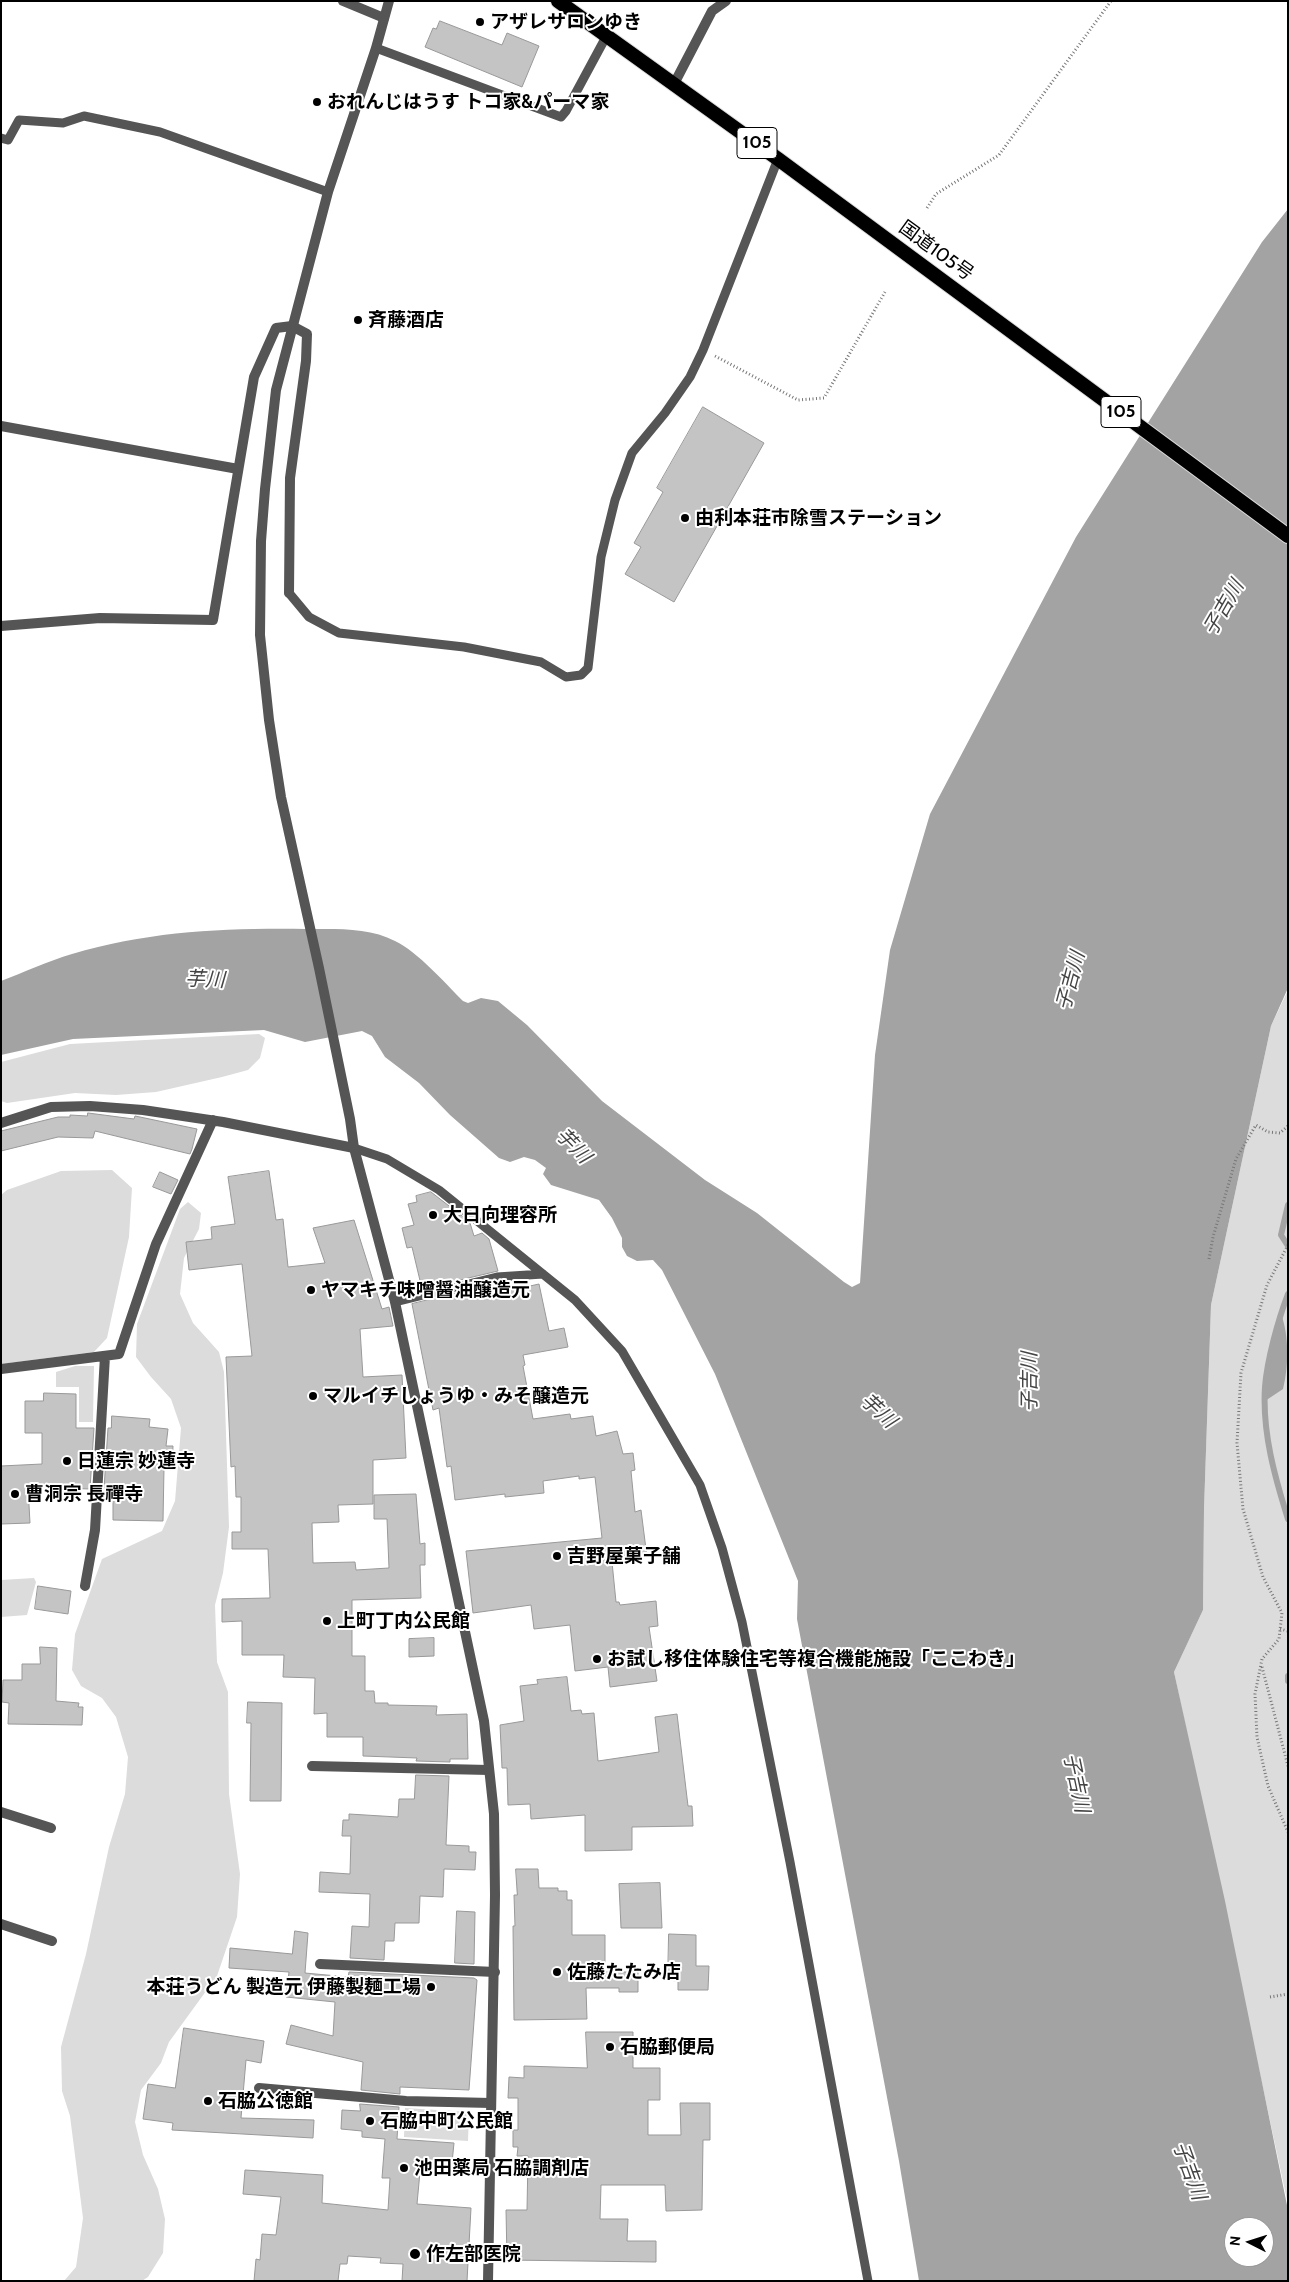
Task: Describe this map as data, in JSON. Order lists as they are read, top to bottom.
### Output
{
  "streets": {
    "highway": ["105", "国道105号"]
  },
  "water": ["子吉川", "芋川"],
  "places": [
    "アザレサロンゆき",
    "おれんじはうす トコ家&パーマ家",
    "斉藤酒店",
    "由利本荘市除雪ステーション",
    "大日向理容所",
    "ヤマキチ味噌醤油醸造元",
    "マルイチしょうゆ・みそ醸造元",
    "日蓮宗 妙蓮寺",
    "曹洞宗 長禪寺",
    "吉野屋菓子舗",
    "上町丁内公民館",
    "お試し移住体験住宅等複合機能施設「ここわき」",
    "佐藤たたみ店",
    "本荘うどん 製造元 伊藤製麺工場",
    "石脇郵便局",
    "石脇公徳館",
    "石脇中町公民館",
    "池田薬局 石脇調剤店",
    "作左部医院"
  ],
  "north": "left"
}
